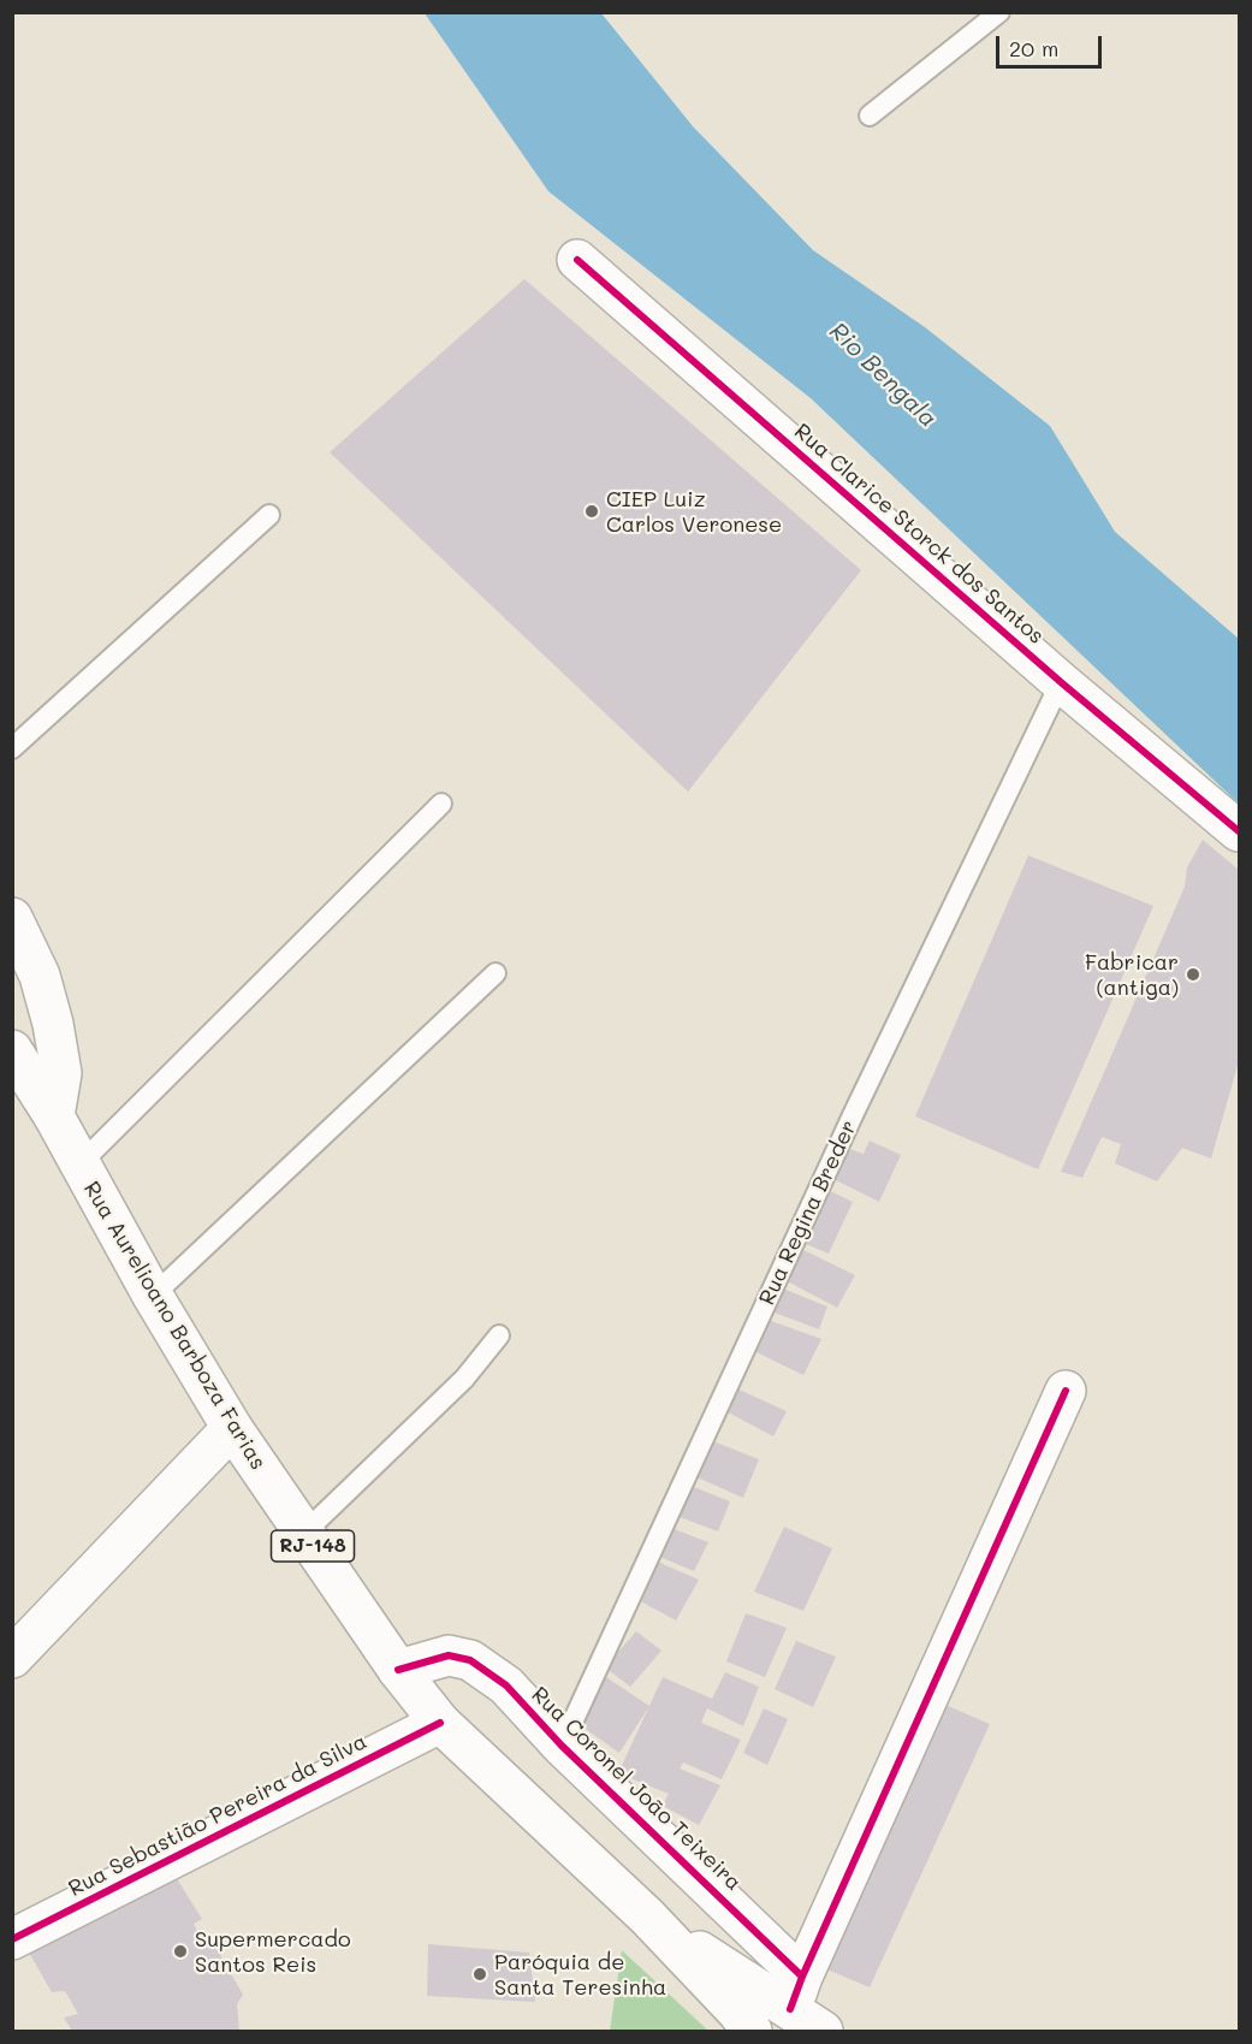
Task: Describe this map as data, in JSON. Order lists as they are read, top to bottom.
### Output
{
  "streets": {
    "street": [
      "Rua Clarice Storck dos Santos",
      "Rua Aurelioano Barboza Farias",
      "RJ-148",
      "Rua Coronel João Teixeira",
      "Rua Sebastião Pereira da Silva"
    ],
    "lane": ["Rua Regina Breder"]
  },
  "crossings": [
    ["Rua Clarice Storck dos Santos", "Rua Regina Breder"],
    ["Rua Regina Breder", "Rua Coronel João Teixeira"],
    ["Rua Aurelioano Barboza Farias", "RJ-148"],
    ["Rua Aurelioano Barboza Farias", "Rua Coronel João Teixeira"],
    ["Rua Aurelioano Barboza Farias", "Rua Sebastião Pereira da Silva"]
  ],
  "water": ["Rio Bengala"],
  "places": [
    "CIEP Luiz Carlos Veronese",
    "Fabricar (antiga)",
    "Supermercado Santos Reis",
    "Paróquia de Santa Teresinha"
  ],
  "scale_bar": "20 m"
}
